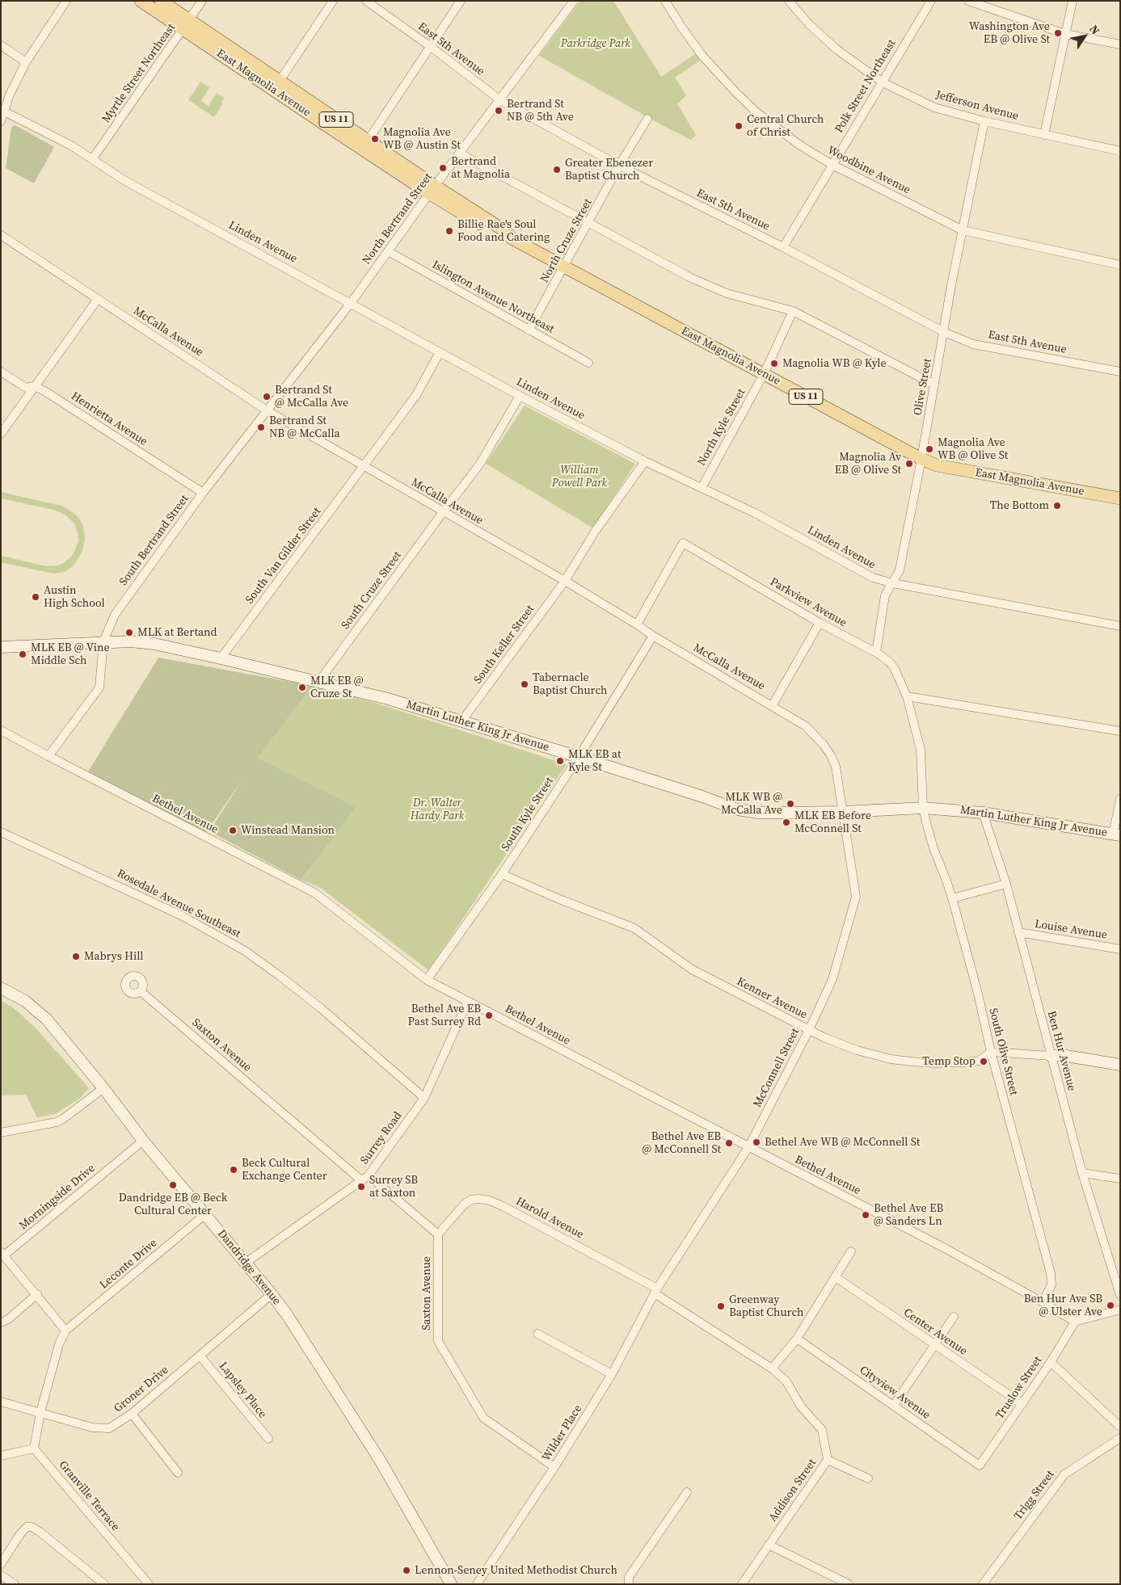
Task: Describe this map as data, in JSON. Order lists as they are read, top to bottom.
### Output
{
  "streets": {
    "main road": [
      "East Magnolia Avenue",
      "US 11",
      "Martin Luther King Jr Avenue",
      "Dandridge Avenue"
    ],
    "street": [
      "East 5th Avenue",
      "Myrtle Street Northeast",
      "Polk Street Northeast",
      "Jefferson Avenue",
      "Woodbine Avenue",
      "North Bertrand Street",
      "North Cruze Street",
      "Linden Avenue",
      "Islington Avenue Northeast",
      "McCalla Avenue",
      "Olive Street",
      "Henrietta Avenue",
      "North Kyle Street",
      "South Bertrand Street",
      "South Van Gilder Street",
      "South Cruze Street",
      "Parkview Avenue",
      "South Keller Street",
      "Bethel Avenue",
      "South Kyle Street",
      "Rosedale Avenue Southeast",
      "Louise Avenue",
      "Kenner Avenue",
      "Saxton Avenue",
      "Ben Hur Avenue",
      "South Olive Street",
      "McConnell Street",
      "Surrey Road",
      "Morningside Drive",
      "Harold Avenue",
      "Leconte Drive",
      "Center Avenue",
      "Truslow Street",
      "Groner Drive",
      "Lapsley Place",
      "Cityview Avenue",
      "Wilder Place",
      "Addison Street",
      "Trigg Street",
      "Granville Terrace"
    ]
  },
  "crossings": [
    ["East 5th Avenue", "Polk Street Northeast"],
    ["East 5th Avenue", "North Bertrand Street"],
    ["East 5th Avenue", "North Cruze Street"],
    ["East 5th Avenue", "Olive Street"],
    ["Myrtle Street Northeast", "East Magnolia Avenue"],
    ["Myrtle Street Northeast", "Linden Avenue"],
    ["East Magnolia Avenue", "North Bertrand Street"],
    ["East Magnolia Avenue", "North Cruze Street"],
    ["East Magnolia Avenue", "Olive Street"],
    ["East Magnolia Avenue", "North Kyle Street"],
    ["Polk Street Northeast", "Jefferson Avenue"],
    ["Polk Street Northeast", "Woodbine Avenue"],
    ["Jefferson Avenue", "Olive Street"],
    ["Woodbine Avenue", "Olive Street"],
    ["North Bertrand Street", "Linden Avenue"],
    ["North Bertrand Street", "Islington Avenue Northeast"],
    ["North Bertrand Street", "McCalla Avenue"],
    ["North Bertrand Street", "South Bertrand Street"],
    ["North Cruze Street", "Islington Avenue Northeast"],
    ["Linden Avenue", "Olive Street"],
    ["Linden Avenue", "North Kyle Street"],
    ["Linden Avenue", "South Van Gilder Street"],
    ["Linden Avenue", "South Keller Street"],
    ["McCalla Avenue", "South Bertrand Street"],
    ["McCalla Avenue", "South Van Gilder Street"],
    ["McCalla Avenue", "South Cruze Street"],
    ["McCalla Avenue", "Parkview Avenue"],
    ["McCalla Avenue", "South Keller Street"],
    ["McCalla Avenue", "Martin Luther King Jr Avenue"],
    ["McCalla Avenue", "South Kyle Street"],
    ["McCalla Avenue", "McConnell Street"],
    ["Olive Street", "Parkview Avenue"],
    ["Henrietta Avenue", "South Bertrand Street"],
    ["South Bertrand Street", "Martin Luther King Jr Avenue"],
    ["South Bertrand Street", "Bethel Avenue"],
    ["South Van Gilder Street", "Martin Luther King Jr Avenue"],
    ["South Cruze Street", "Martin Luther King Jr Avenue"],
    ["Parkview Avenue", "Martin Luther King Jr Avenue"],
    ["Parkview Avenue", "South Olive Street"],
    ["South Keller Street", "Martin Luther King Jr Avenue"],
    ["Martin Luther King Jr Avenue", "South Kyle Street"],
    ["Martin Luther King Jr Avenue", "Ben Hur Avenue"],
    ["Martin Luther King Jr Avenue", "South Olive Street"],
    ["Martin Luther King Jr Avenue", "McConnell Street"],
    ["Bethel Avenue", "South Kyle Street"],
    ["Bethel Avenue", "South Olive Street"],
    ["Bethel Avenue", "McConnell Street"],
    ["Bethel Avenue", "Surrey Road"],
    ["Bethel Avenue", "Truslow Street"],
    ["South Kyle Street", "Kenner Avenue"],
    ["Rosedale Avenue Southeast", "Surrey Road"],
    ["Louise Avenue", "Ben Hur Avenue"],
    ["Kenner Avenue", "South Olive Street"],
    ["Kenner Avenue", "McConnell Street"],
    ["Saxton Avenue", "Surrey Road"],
    ["Saxton Avenue", "Harold Avenue"],
    ["Saxton Avenue", "Wilder Place"],
    ["McConnell Street", "Harold Avenue"],
    ["McConnell Street", "Wilder Place"],
    ["Surrey Road", "Dandridge Avenue"],
    ["Morningside Drive", "Leconte Drive"],
    ["Morningside Drive", "Dandridge Avenue"],
    ["Harold Avenue", "Wilder Place"],
    ["Harold Avenue", "Addison Street"],
    ["Leconte Drive", "Dandridge Avenue"],
    ["Dandridge Avenue", "Groner Drive"],
    ["Center Avenue", "Truslow Street"],
    ["Truslow Street", "Cityview Avenue"],
    ["Groner Drive", "Lapsley Place"]
  ],
  "parks": ["Parkridge Park", "William Powell Park", "Dr. Walter Hardy Park"],
  "places": [
    "Washington Ave EB @ Olive St",
    "Bertrand St NB @ 5th Ave",
    "Central Church of Christ",
    "Magnolia Ave WB @ Austin St",
    "Bertrand at Magnolia",
    "Greater Ebenezer Baptist Church",
    "Billie Rae's Soul Food and Catering",
    "Magnolia WB @ Kyle",
    "Bertrand St @ McCalla Ave",
    "Bertrand St NB @ McCalla",
    "Magnolia Ave WB @ Olive St",
    "Magnolia Av EB @ Olive St",
    "The Bottom",
    "Austin High School",
    "MLK at Bertand",
    "MLK EB @ Vine Middle Sch",
    "Tabernacle Baptist Church",
    "MLK EB @ Cruze St",
    "MLK EB at Kyle St",
    "MLK WB @ McCalla Ave",
    "MLK EB Before McConnell St",
    "Winstead Mansion",
    "Mabrys Hill",
    "Bethel Ave EB Past Surrey Rd",
    "Temp Stop",
    "Bethel Ave WB @ McConnell St",
    "Bethel Ave EB @ McConnell St",
    "Beck Cultural Exchange Center",
    "Dandridge EB @ Beck Cultural Center",
    "Surrey SB at Saxton",
    "Bethel Ave EB @ Sanders Ln",
    "Ben Hur Ave SB @ Ulster Ave",
    "Greenway Baptist Church",
    "Lennon-Seney United Methodist Church"
  ],
  "north": "top right"
}
